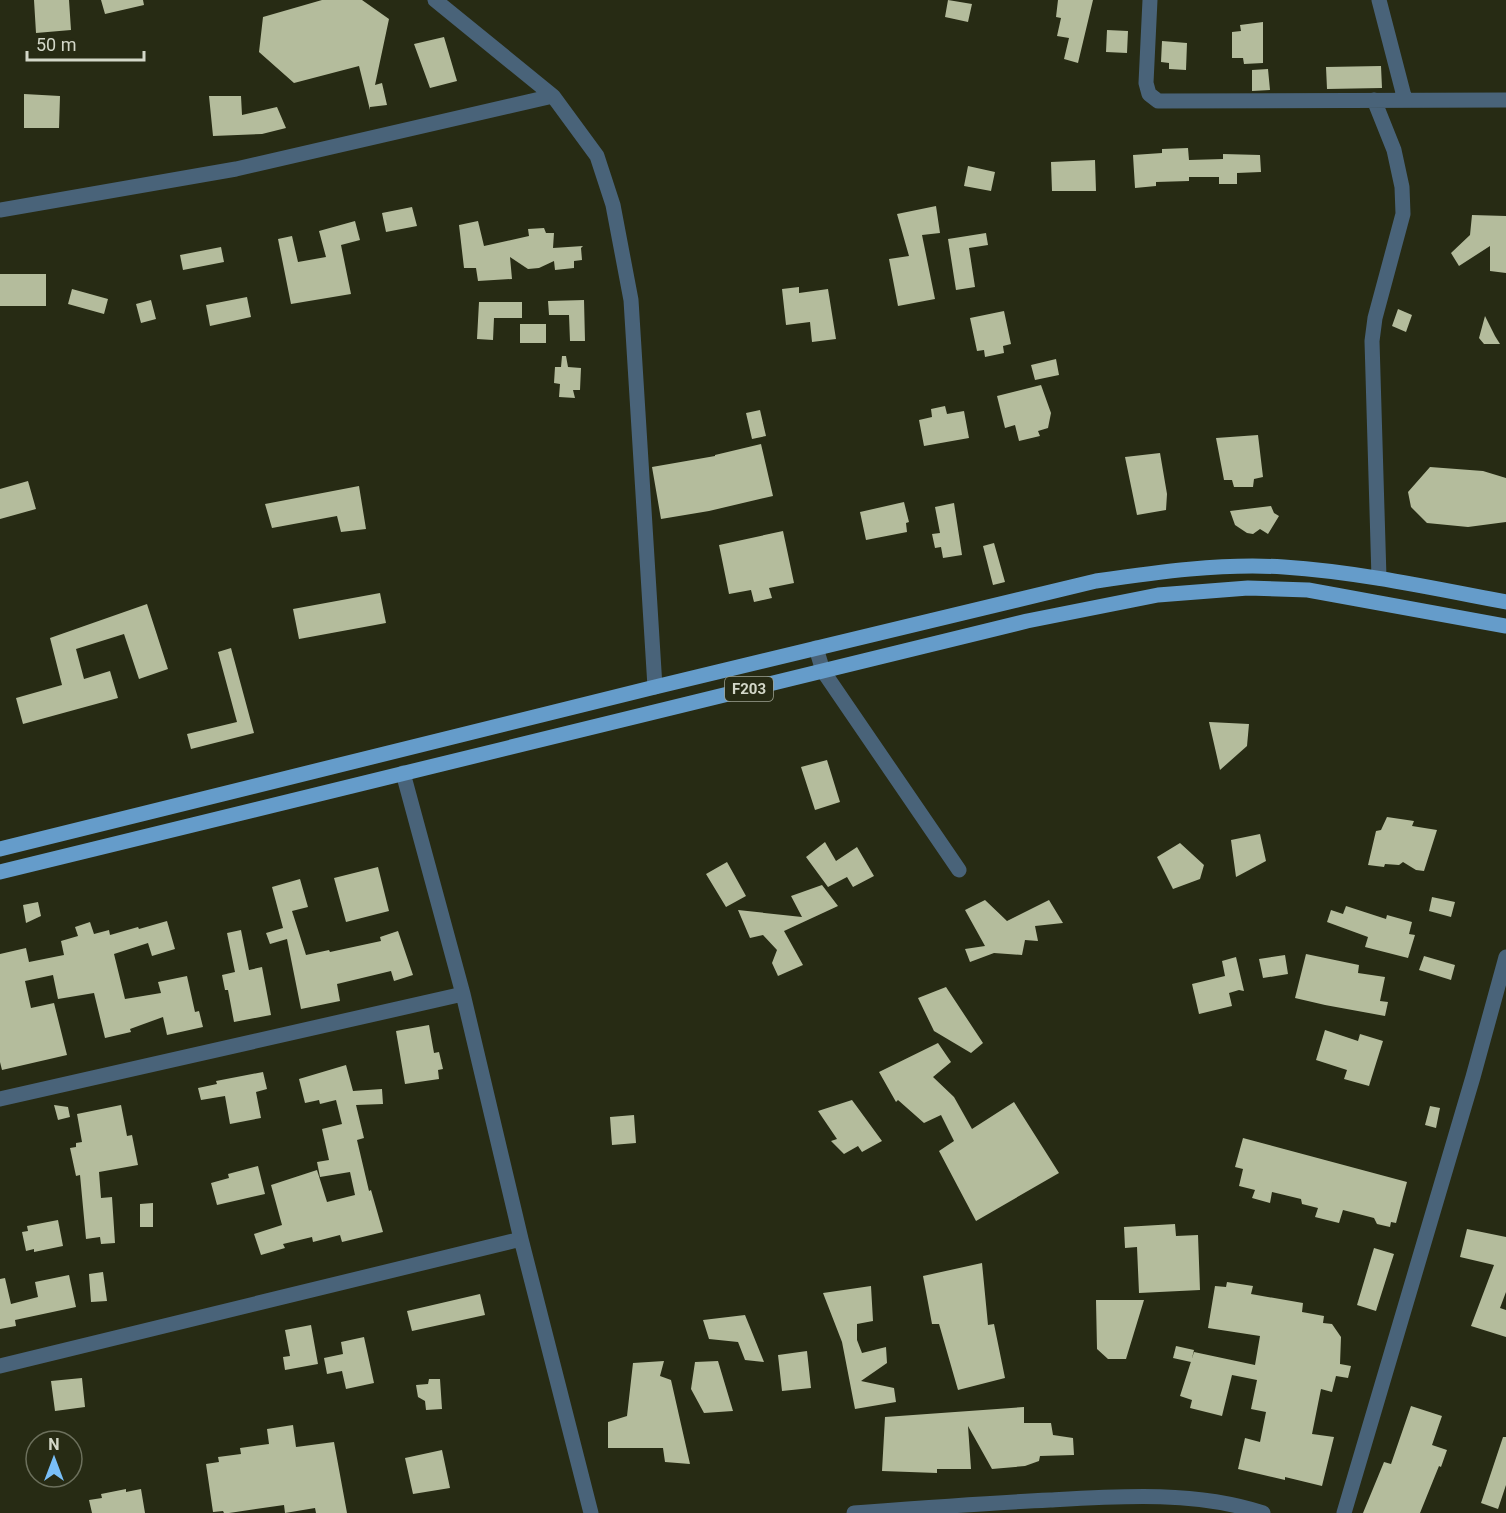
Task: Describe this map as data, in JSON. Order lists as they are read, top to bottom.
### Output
{
  "streets": {
    "main road": ["F203"]
  },
  "scale_bar": "50 m",
  "north": "top"
}
